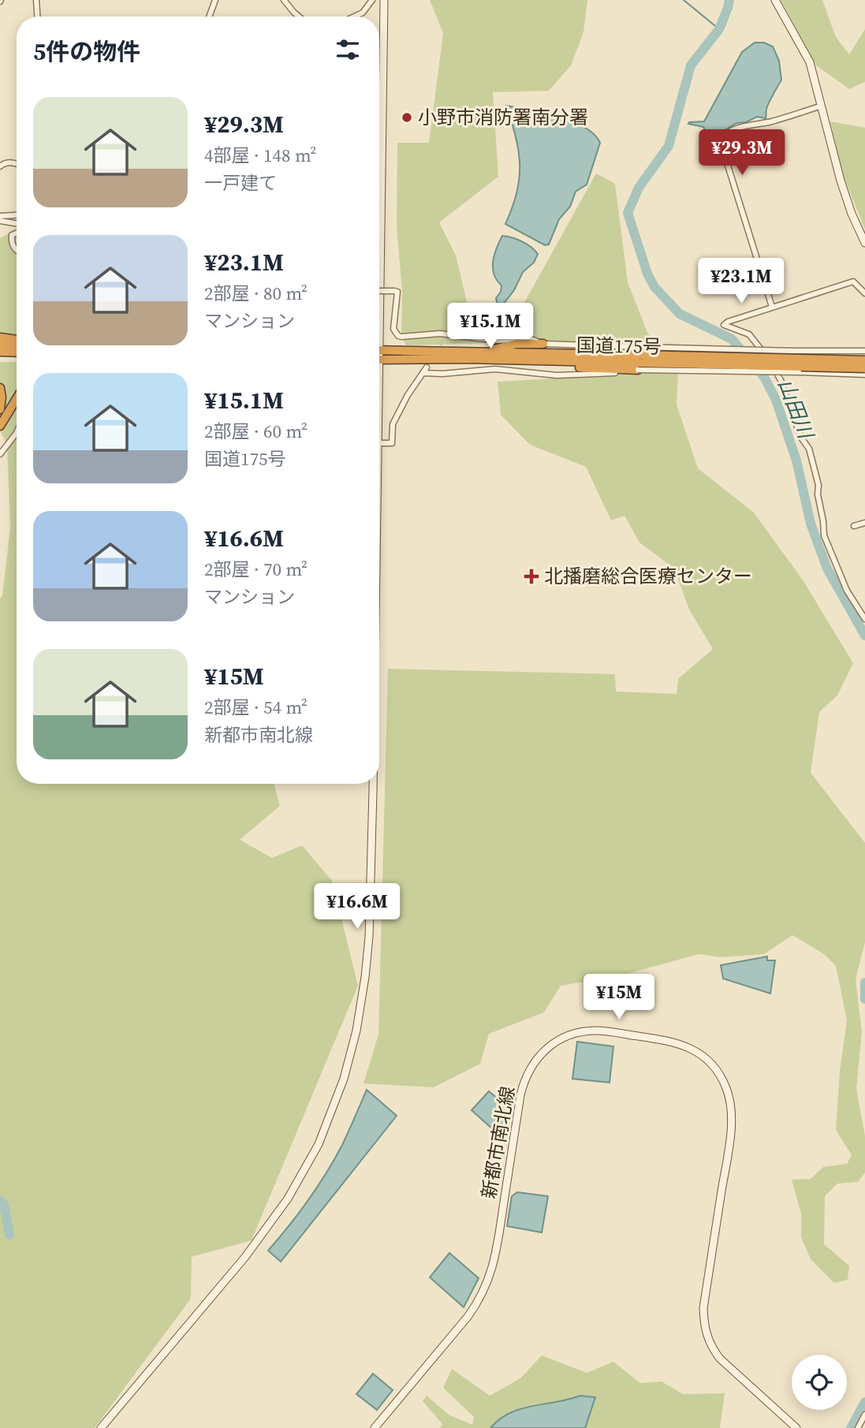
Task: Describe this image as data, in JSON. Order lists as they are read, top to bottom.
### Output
{
  "streets": {
    "highway": ["国道175号"],
    "street": ["新都市南北線"]
  },
  "water": ["山田川"],
  "places": {
    "other": ["小野市消防署南分署"],
    "health": ["北播磨総合医療センター"]
  },
  "page": {
    "heading": "5件の物件",
    "list": [
      {
        "name": "¥29.3M",
        "note": "4部屋 · 148 m² · 一戸建て"
      },
      {
        "name": "¥23.1M",
        "note": "2部屋 · 80 m² · マンション"
      },
      {
        "name": "¥15.1M",
        "note": "2部屋 · 60 m² · 国道175号"
      },
      {
        "name": "¥16.6M",
        "note": "2部屋 · 70 m² · マンション"
      },
      {
        "name": "¥15M",
        "note": "2部屋 · 54 m² · 新都市南北線"
      }
    ],
    "price": [
      "¥29.3M",
      "¥23.1M",
      "¥15.1M",
      "¥16.6M",
      "¥15M"
    ]
  }
}
